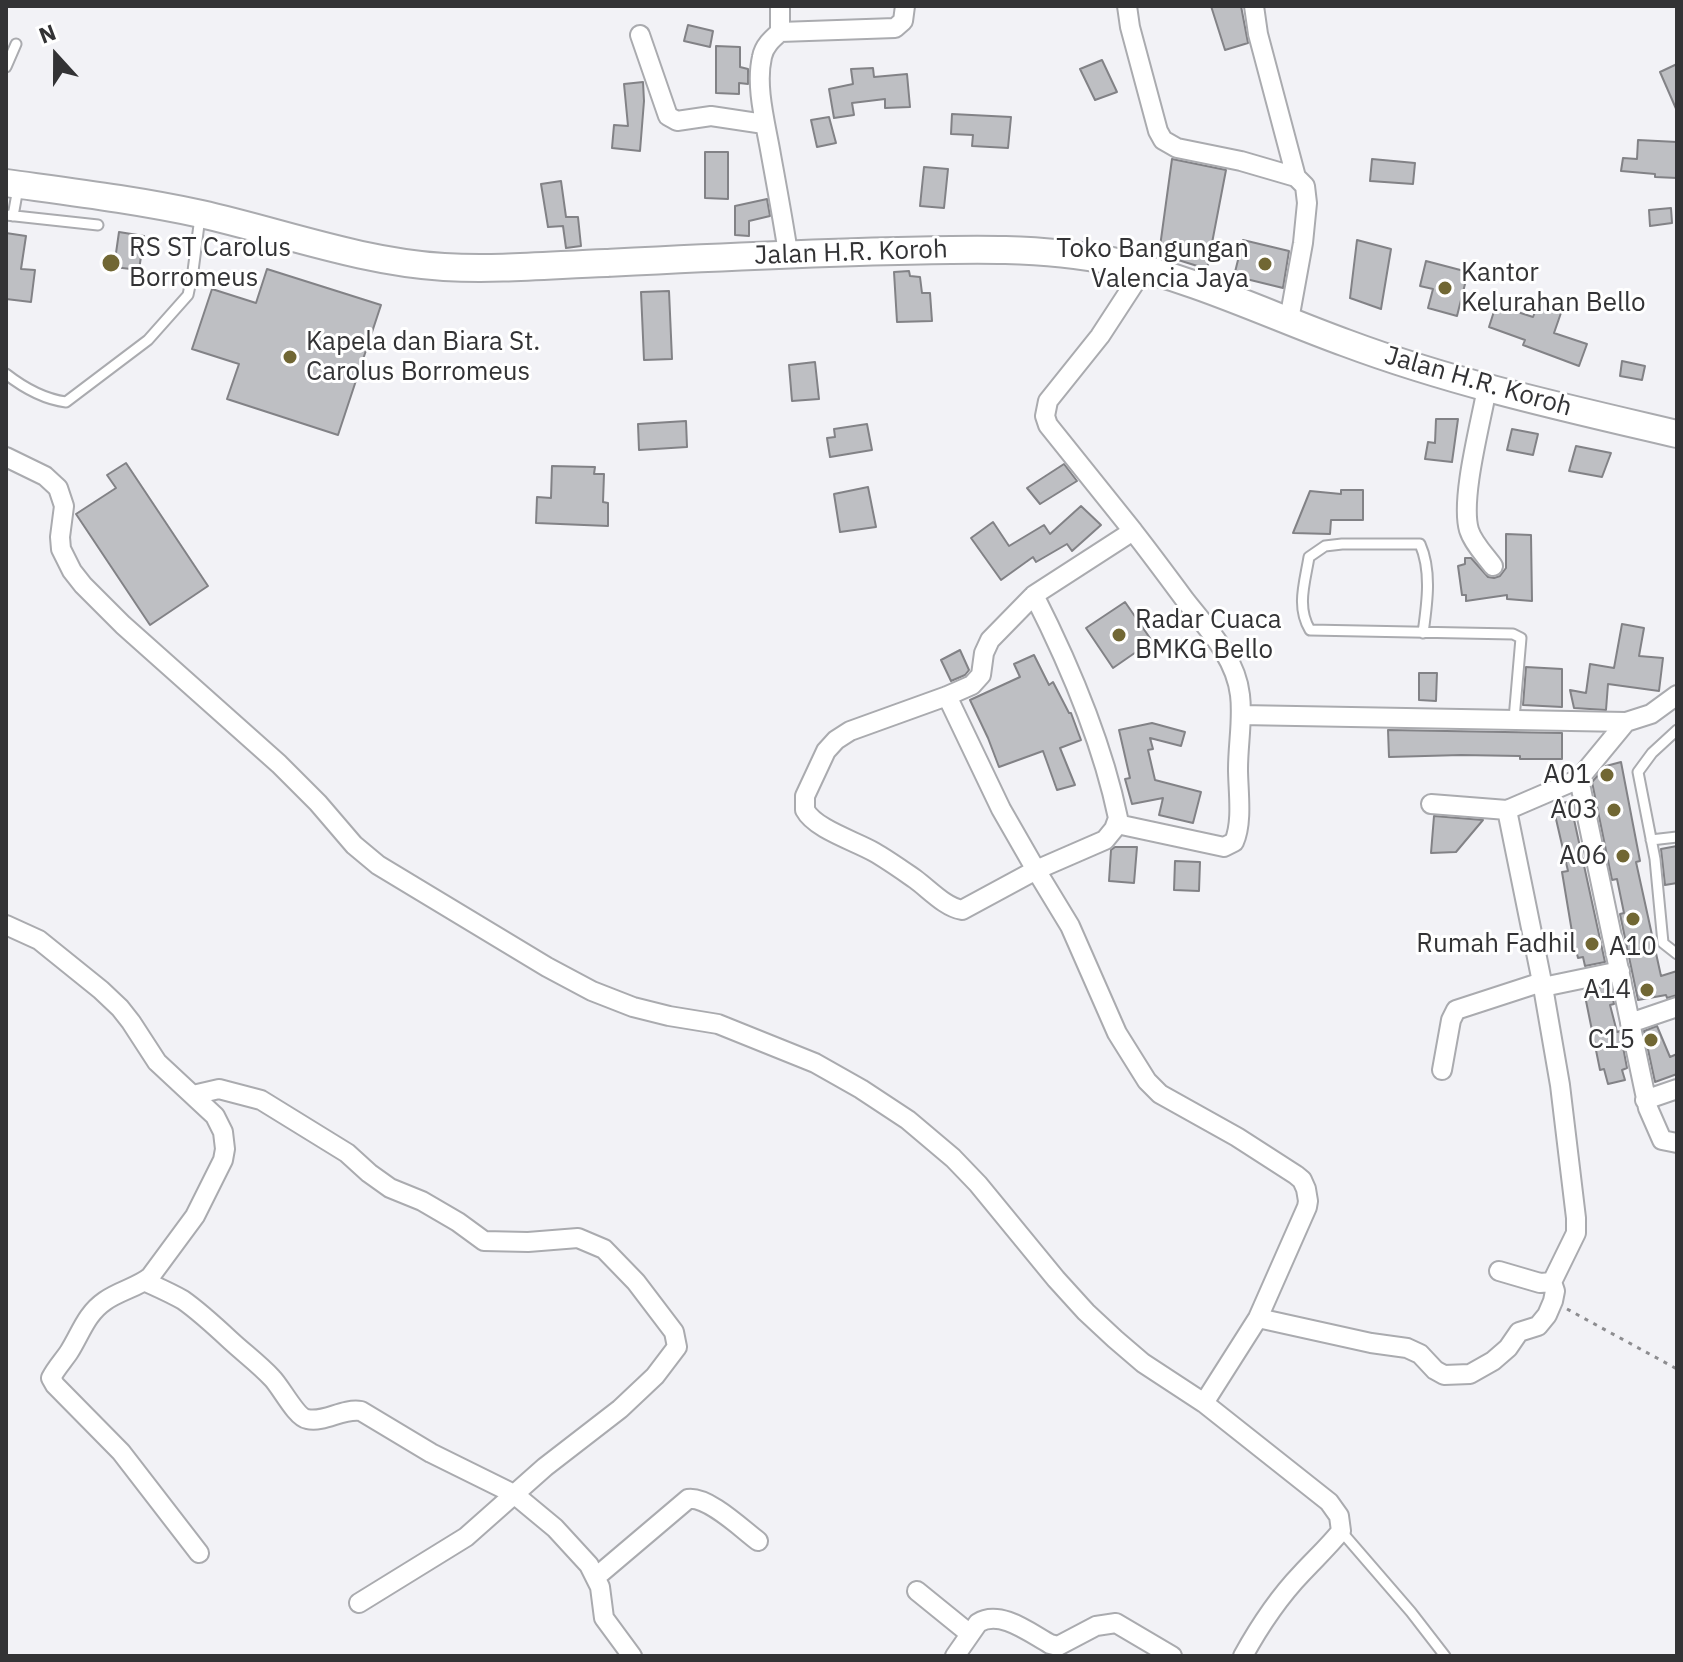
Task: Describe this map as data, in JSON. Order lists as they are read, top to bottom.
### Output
{
  "streets": {
    "main road": ["Jalan H.R. Koroh"]
  },
  "places": [
    "RS ST Carolus Borromeus",
    "Toko Bangungan Valencia Jaya",
    "Kantor Kelurahan Bello",
    "Kapela dan Biara St. Carolus Borromeus",
    "Radar Cuaca BMKG Bello",
    "A01",
    "A03",
    "A06",
    "A10",
    "Rumah Fadhil",
    "A14",
    "C15"
  ],
  "north": "top"
}
